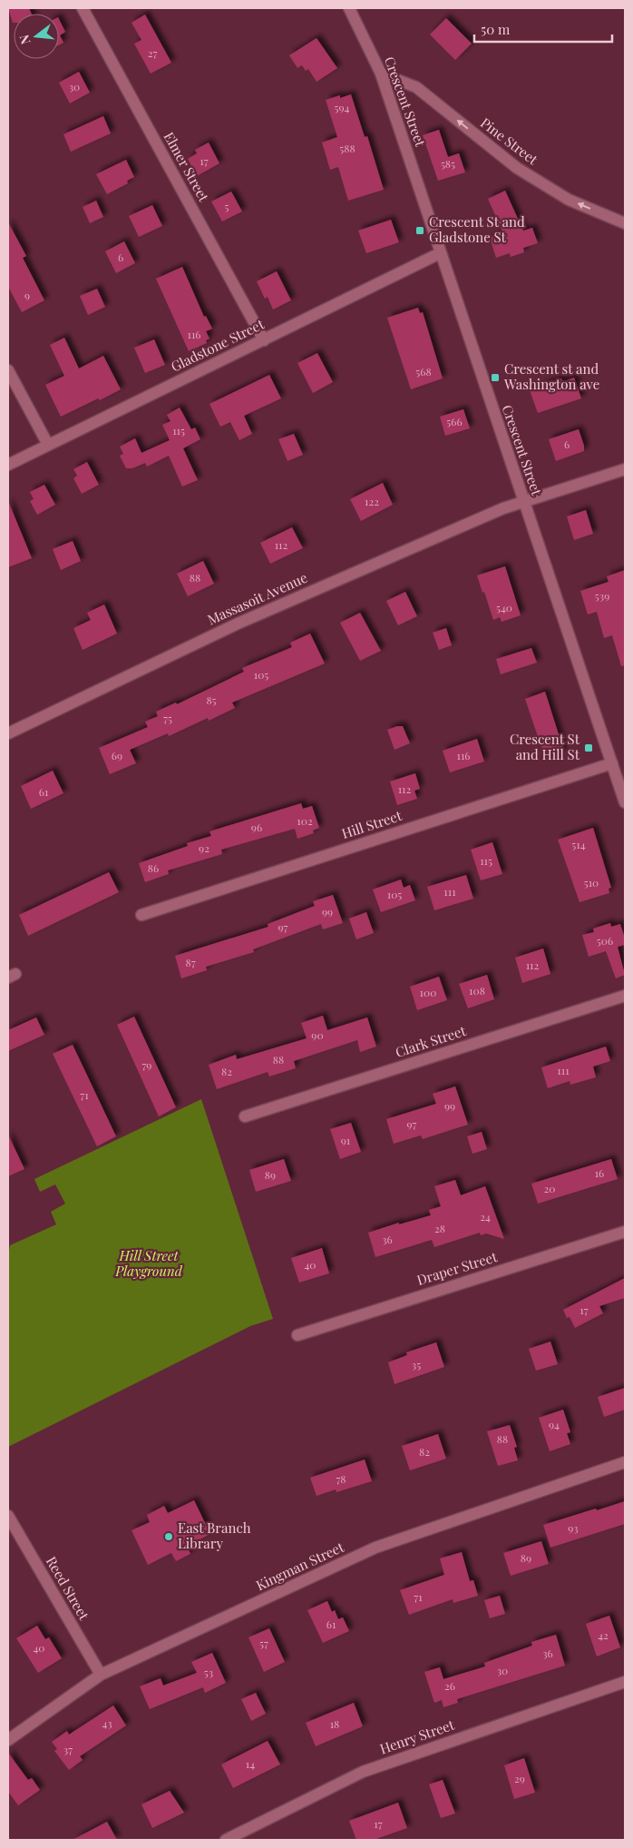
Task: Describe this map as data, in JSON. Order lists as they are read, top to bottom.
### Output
{
  "streets": {
    "street": [
      "Crescent Street",
      "Pine Street",
      "Elmer Street",
      "Gladstone Street",
      "Massasoit Avenue",
      "Hill Street",
      "Clark Street",
      "Draper Street",
      "Kingman Street",
      "Reed Street",
      "Henry Street"
    ]
  },
  "crossings": [
    ["Crescent Street", "Pine Street"],
    ["Crescent Street", "Gladstone Street"],
    ["Crescent Street", "Massasoit Avenue"],
    ["Crescent Street", "Hill Street"],
    ["Elmer Street", "Gladstone Street"],
    ["Kingman Street", "Reed Street"]
  ],
  "one_way": ["Pine Street"],
  "parks": ["Hill Street Playground"],
  "places": {
    "transit": ["Crescent St and Gladstone St", "Crescent st and Washington ave", "Crescent St and Hill St"],
    "other": ["East Branch Library"]
  },
  "house_numbers": [
    "27",
    "30",
    "594",
    "588",
    "17",
    "585",
    "5",
    "6",
    "9",
    "116",
    "568",
    "566",
    "115",
    "6",
    "122",
    "112",
    "88",
    "539",
    "540",
    "105",
    "85",
    "75",
    "69",
    "116",
    "112",
    "61",
    "102",
    "96",
    "514",
    "92",
    "115",
    "86",
    "510",
    "111",
    "105",
    "99",
    "97",
    "506",
    "87",
    "112",
    "108",
    "100",
    "90",
    "88",
    "79",
    "111",
    "82",
    "71",
    "99",
    "97",
    "91",
    "16",
    "89",
    "20",
    "24",
    "28",
    "36",
    "40",
    "17",
    "35",
    "94",
    "88",
    "82",
    "78",
    "93",
    "89",
    "71",
    "61",
    "42",
    "57",
    "40",
    "36",
    "30",
    "53",
    "26",
    "43",
    "18",
    "37",
    "14",
    "29",
    "17"
  ],
  "scale_bar": "50 m",
  "north": "left"
}
